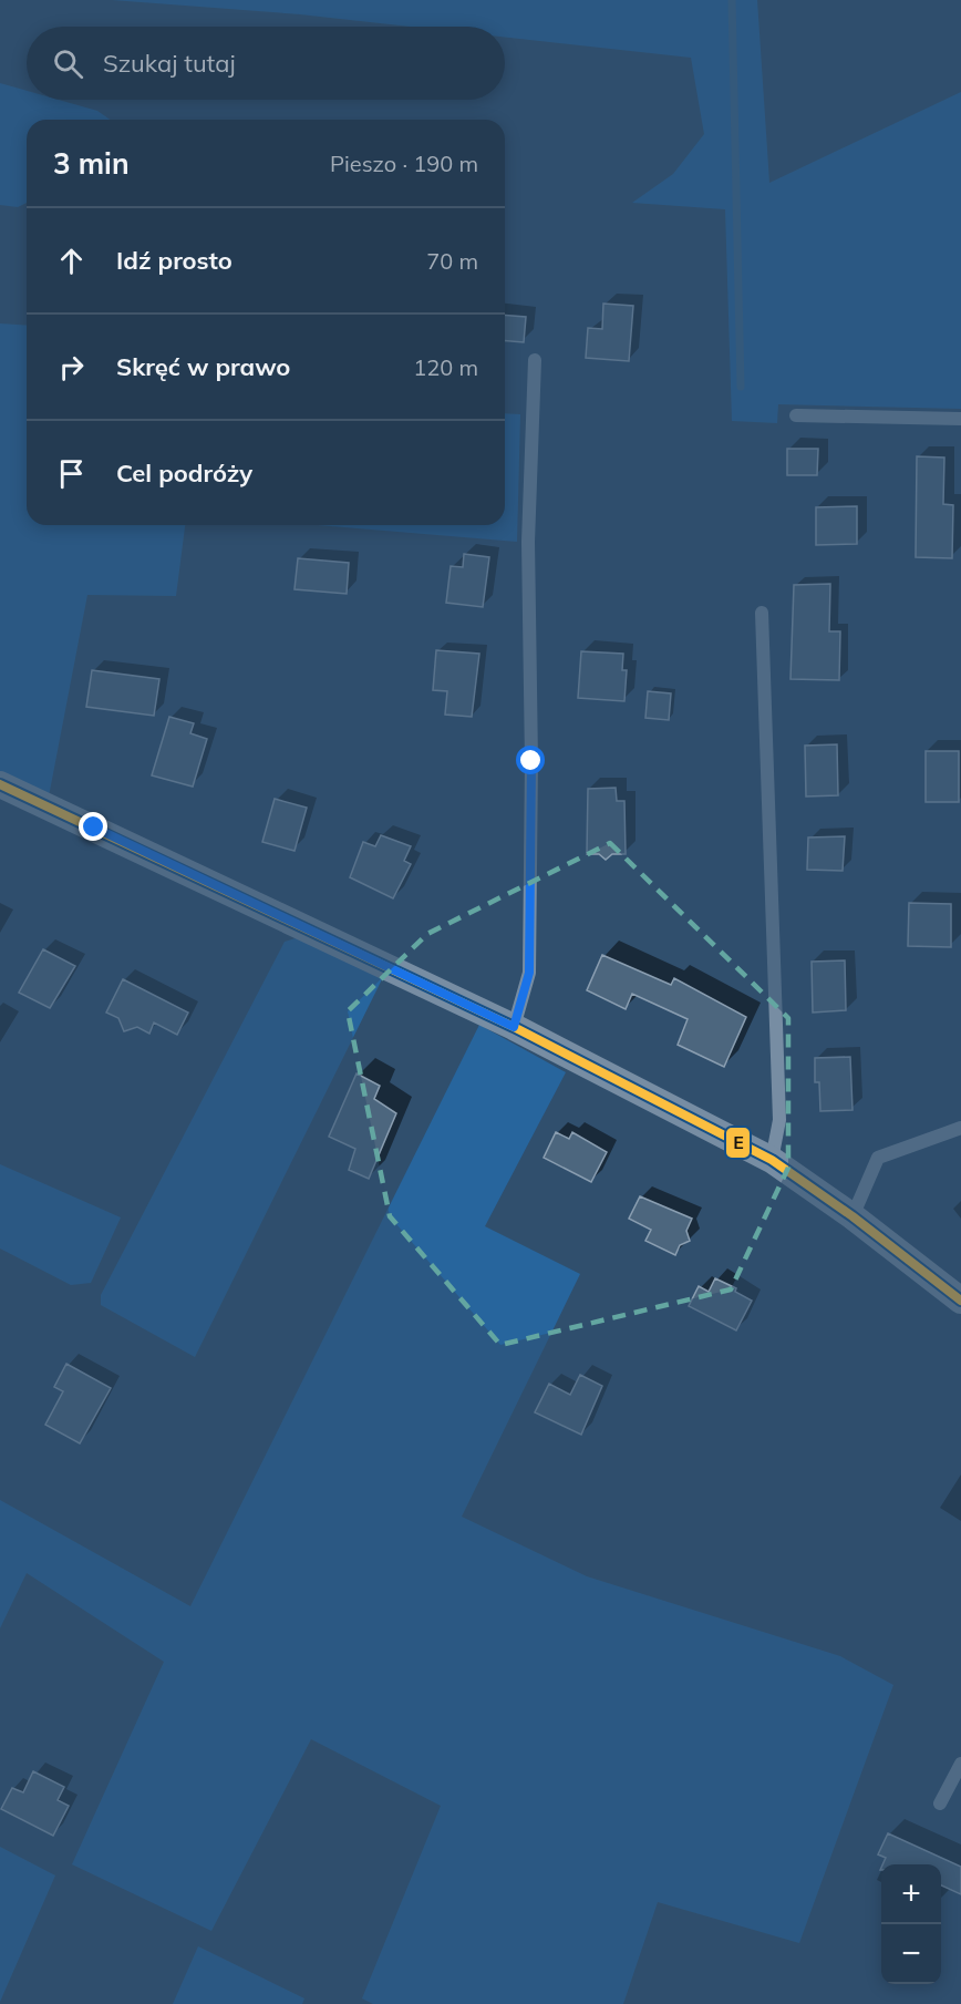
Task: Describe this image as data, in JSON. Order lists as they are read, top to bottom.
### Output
{
  "lines": ["transit line E"],
  "page": {
    "search": "Szukaj tutaj",
    "heading": ["3 min", "Pieszo · 190 m"],
    "list": [
      ["Idź prosto", "70 m"],
      ["Skręć w prawo", "120 m"],
      "Cel podróży"
    ],
    "map_buttons": ["+", "−"]
  }
}
